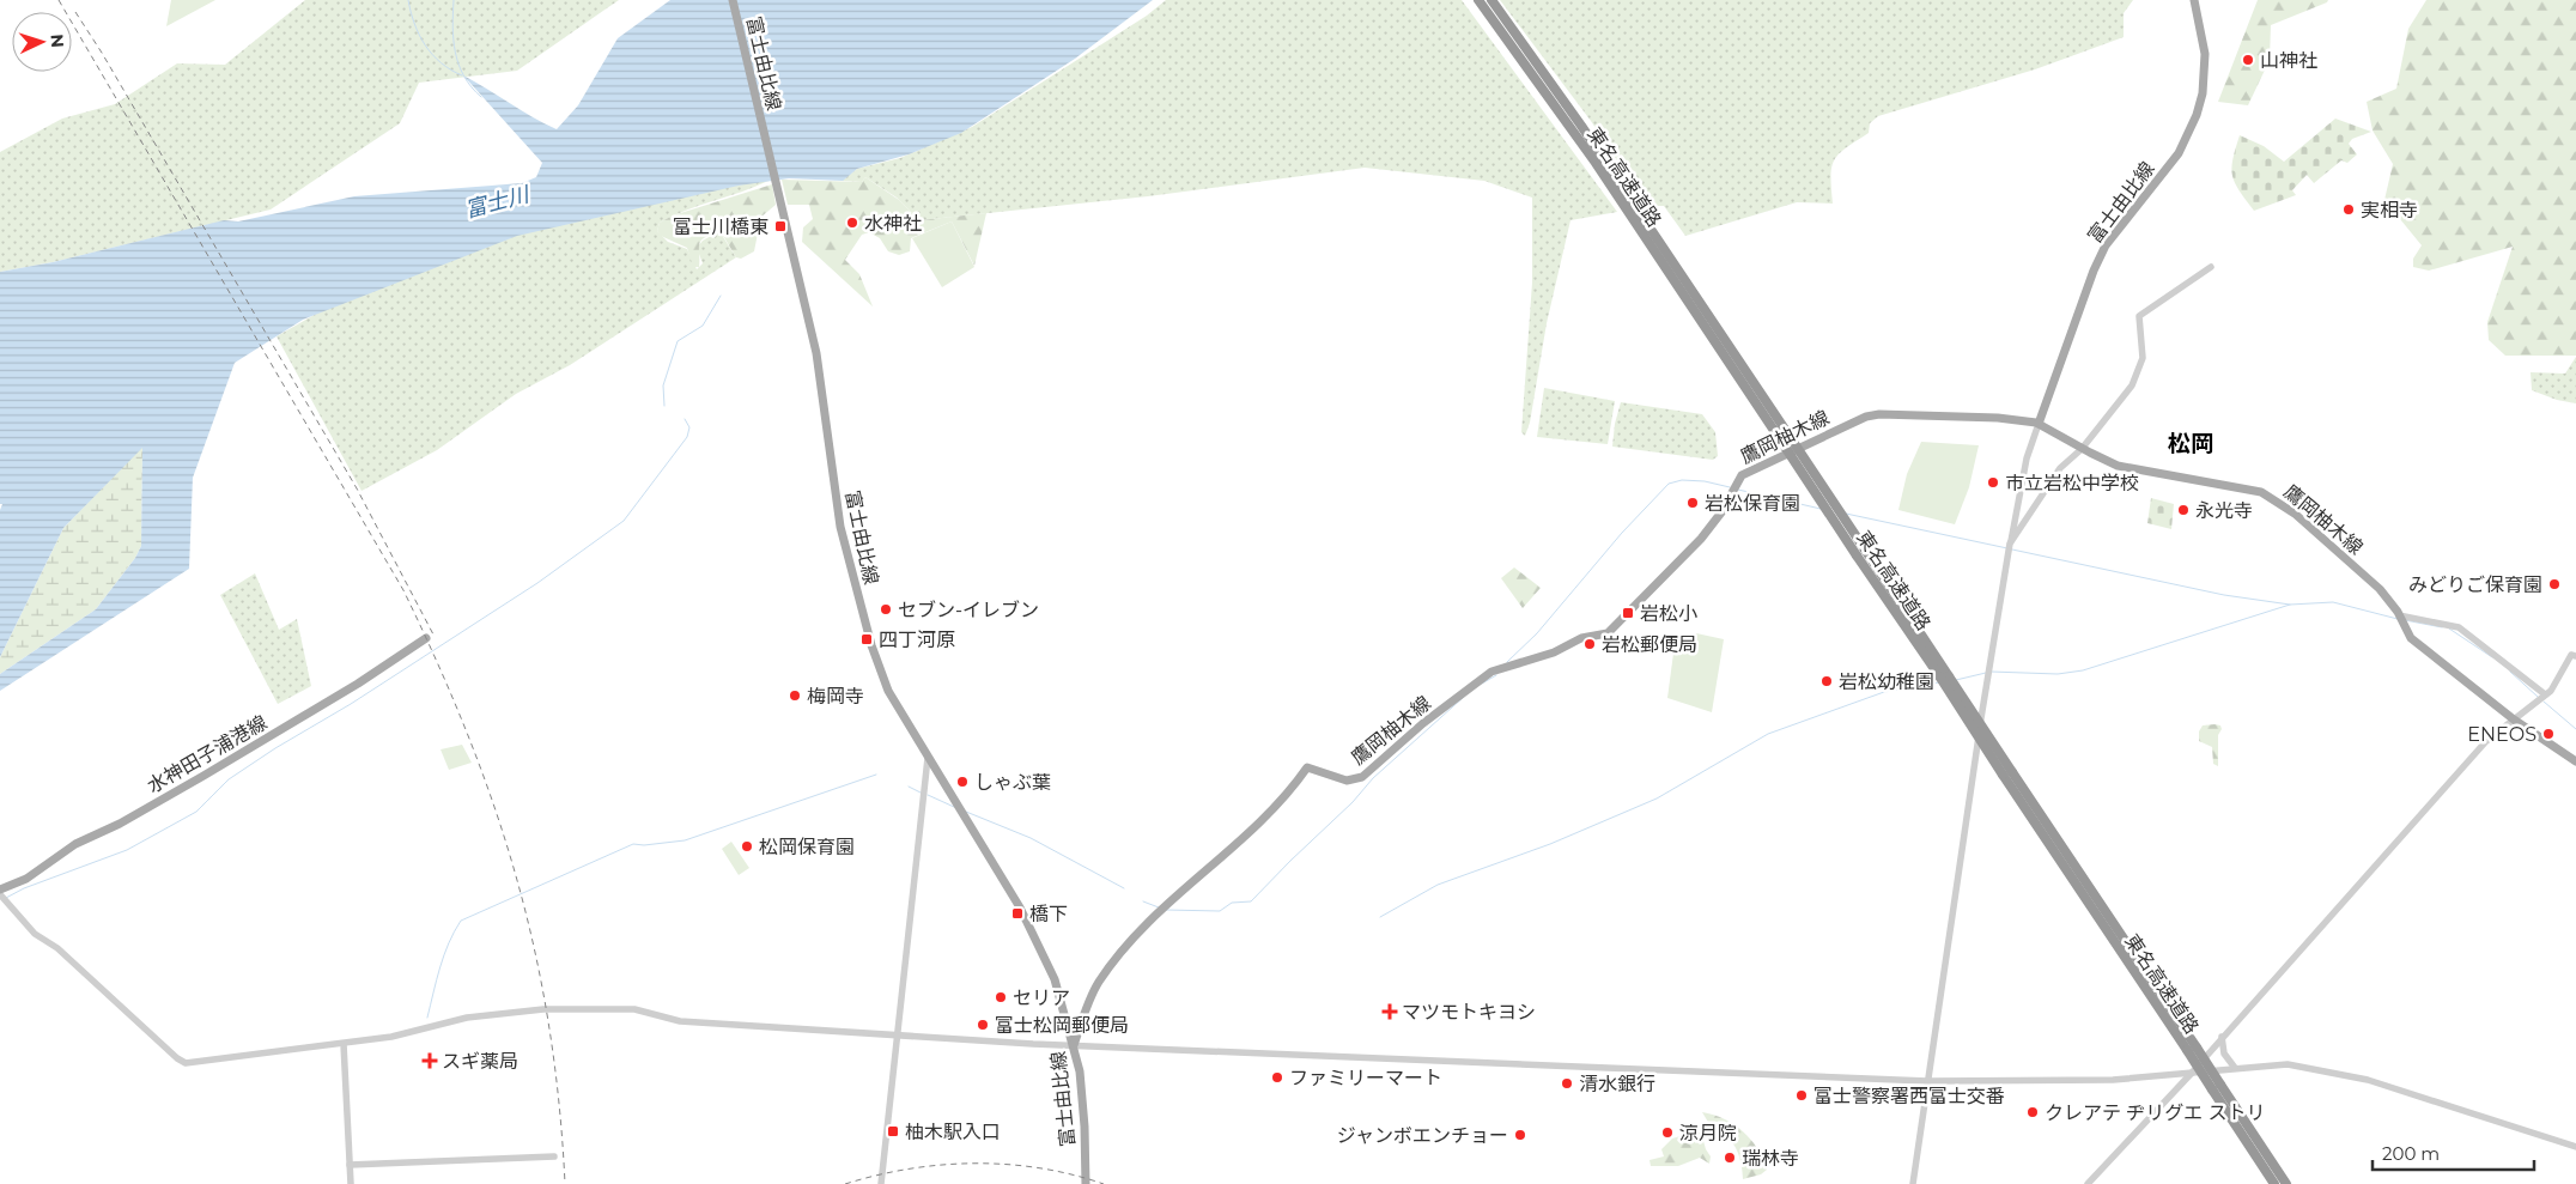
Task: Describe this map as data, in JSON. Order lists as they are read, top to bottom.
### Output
{
  "streets": {
    "highway": ["東名高速道路"],
    "main road": ["富士由比線", "鷹岡柚木線", "水神田子浦港線"]
  },
  "crossings": [
    ["富士由比線", "鷹岡柚木線"]
  ],
  "districts": ["松岡"],
  "water": ["富士川"],
  "places": {
    "other": [
      "山神社",
      "実相寺",
      "水神社",
      "市立岩松中学校",
      "岩松保育園",
      "永光寺",
      "みどりご保育園",
      "セブン-イレブン",
      "岩松郵便局",
      "岩松幼稚園",
      "梅岡寺",
      "ENEOS",
      "しゃぶ葉",
      "松岡保育園",
      "セリア",
      "富士松岡郵便局",
      "ファミリーマート",
      "清水銀行",
      "富士警察署西富士交番",
      "クレアテ ヂリグエ ストリ",
      "涼月院",
      "ジャンボエンチョー",
      "瑞林寺"
    ],
    "transit": [
      "富士川橋東",
      "岩松小",
      "四丁河原",
      "橋下",
      "柚木駅入口"
    ],
    "health": ["マツモトキヨシ", "スギ薬局"]
  },
  "scale_bar": "200 m",
  "north": "right"
}
